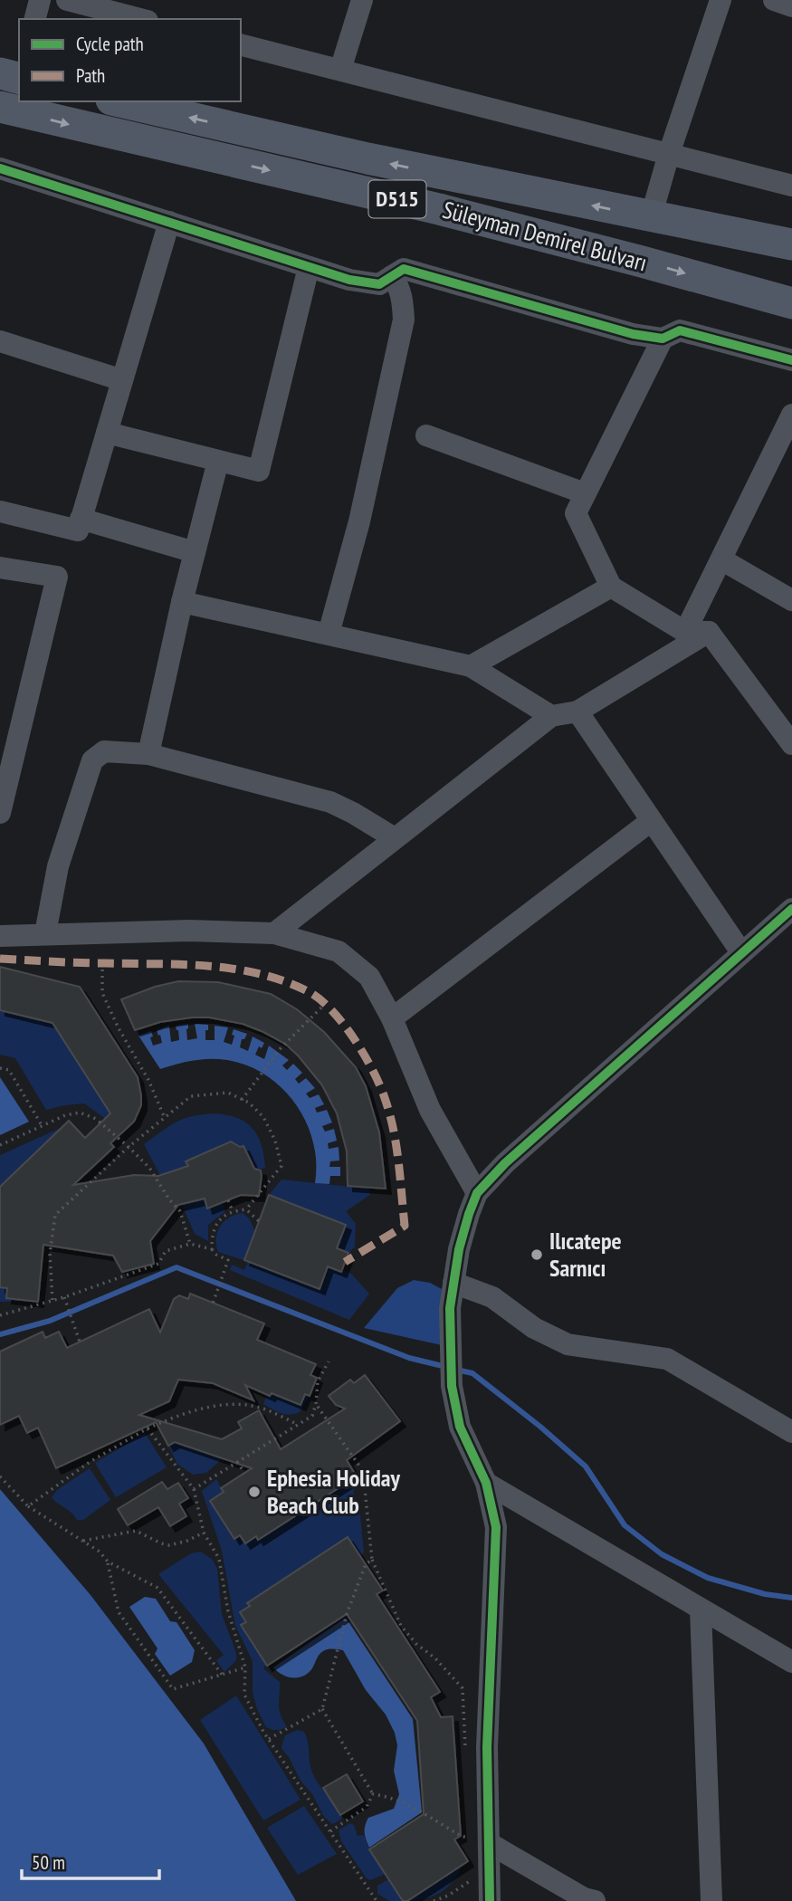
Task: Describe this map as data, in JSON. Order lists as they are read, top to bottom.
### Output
{
  "streets": {
    "highway": ["D515", "Süleyman Demirel Bulvarı"]
  },
  "places": ["Ilıcatepe Sarnıcı", "Ephesia Holiday Beach Club"],
  "legend": ["Cycle path", "Path"],
  "scale_bar": "50 m"
}
